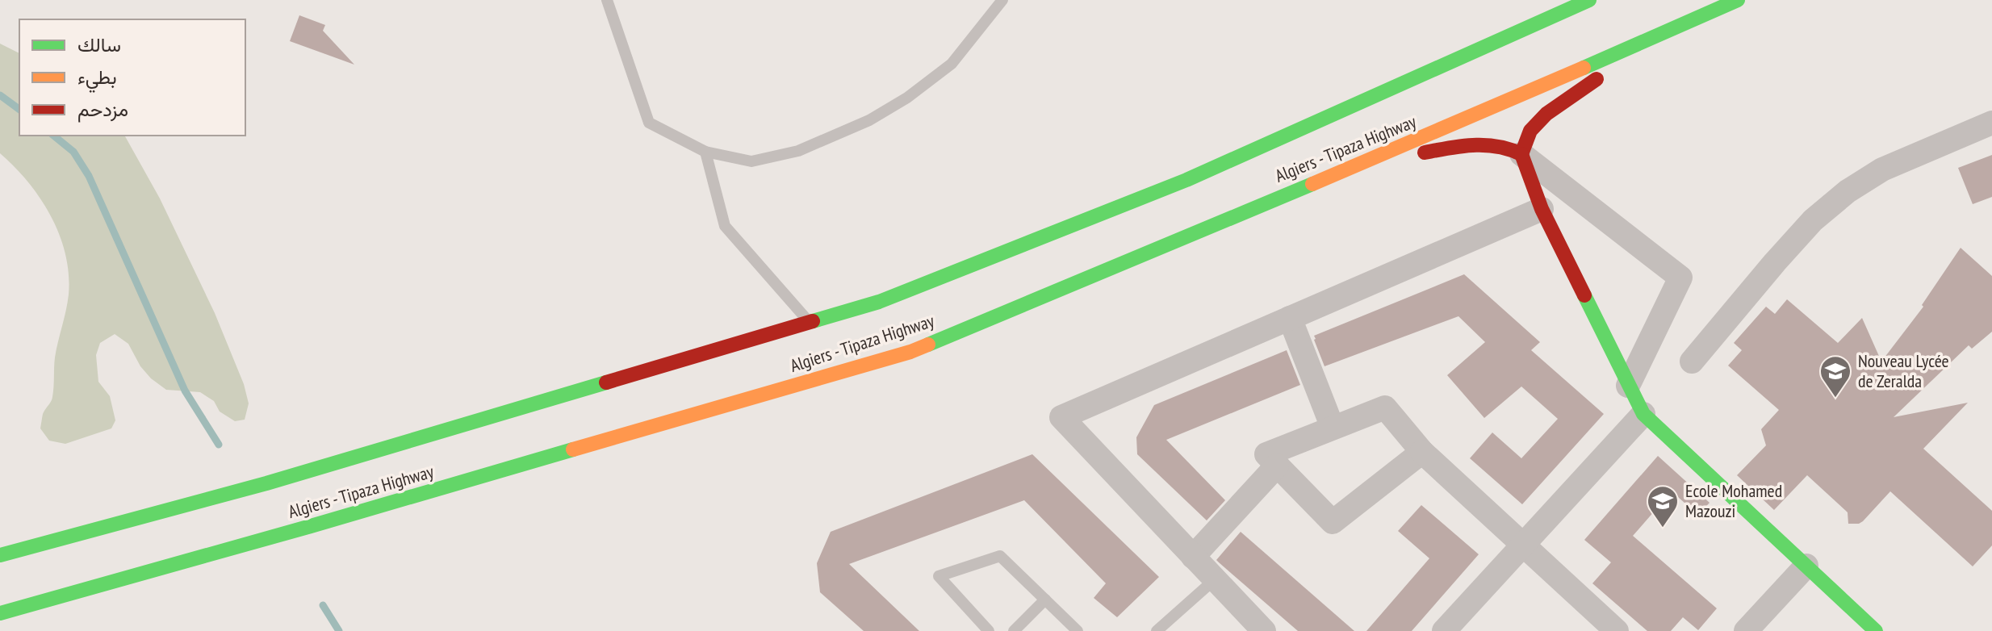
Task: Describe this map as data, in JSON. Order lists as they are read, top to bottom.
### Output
{
  "streets": {
    "main road": ["Algiers - Tipaza Highway"]
  },
  "places": {
    "school or university": ["Nouveau Lycée de Zeralda", "Ecole Mohamed Mazouzi"]
  },
  "legend": ["سالك", "بطيء", "مزدحم"]
}
